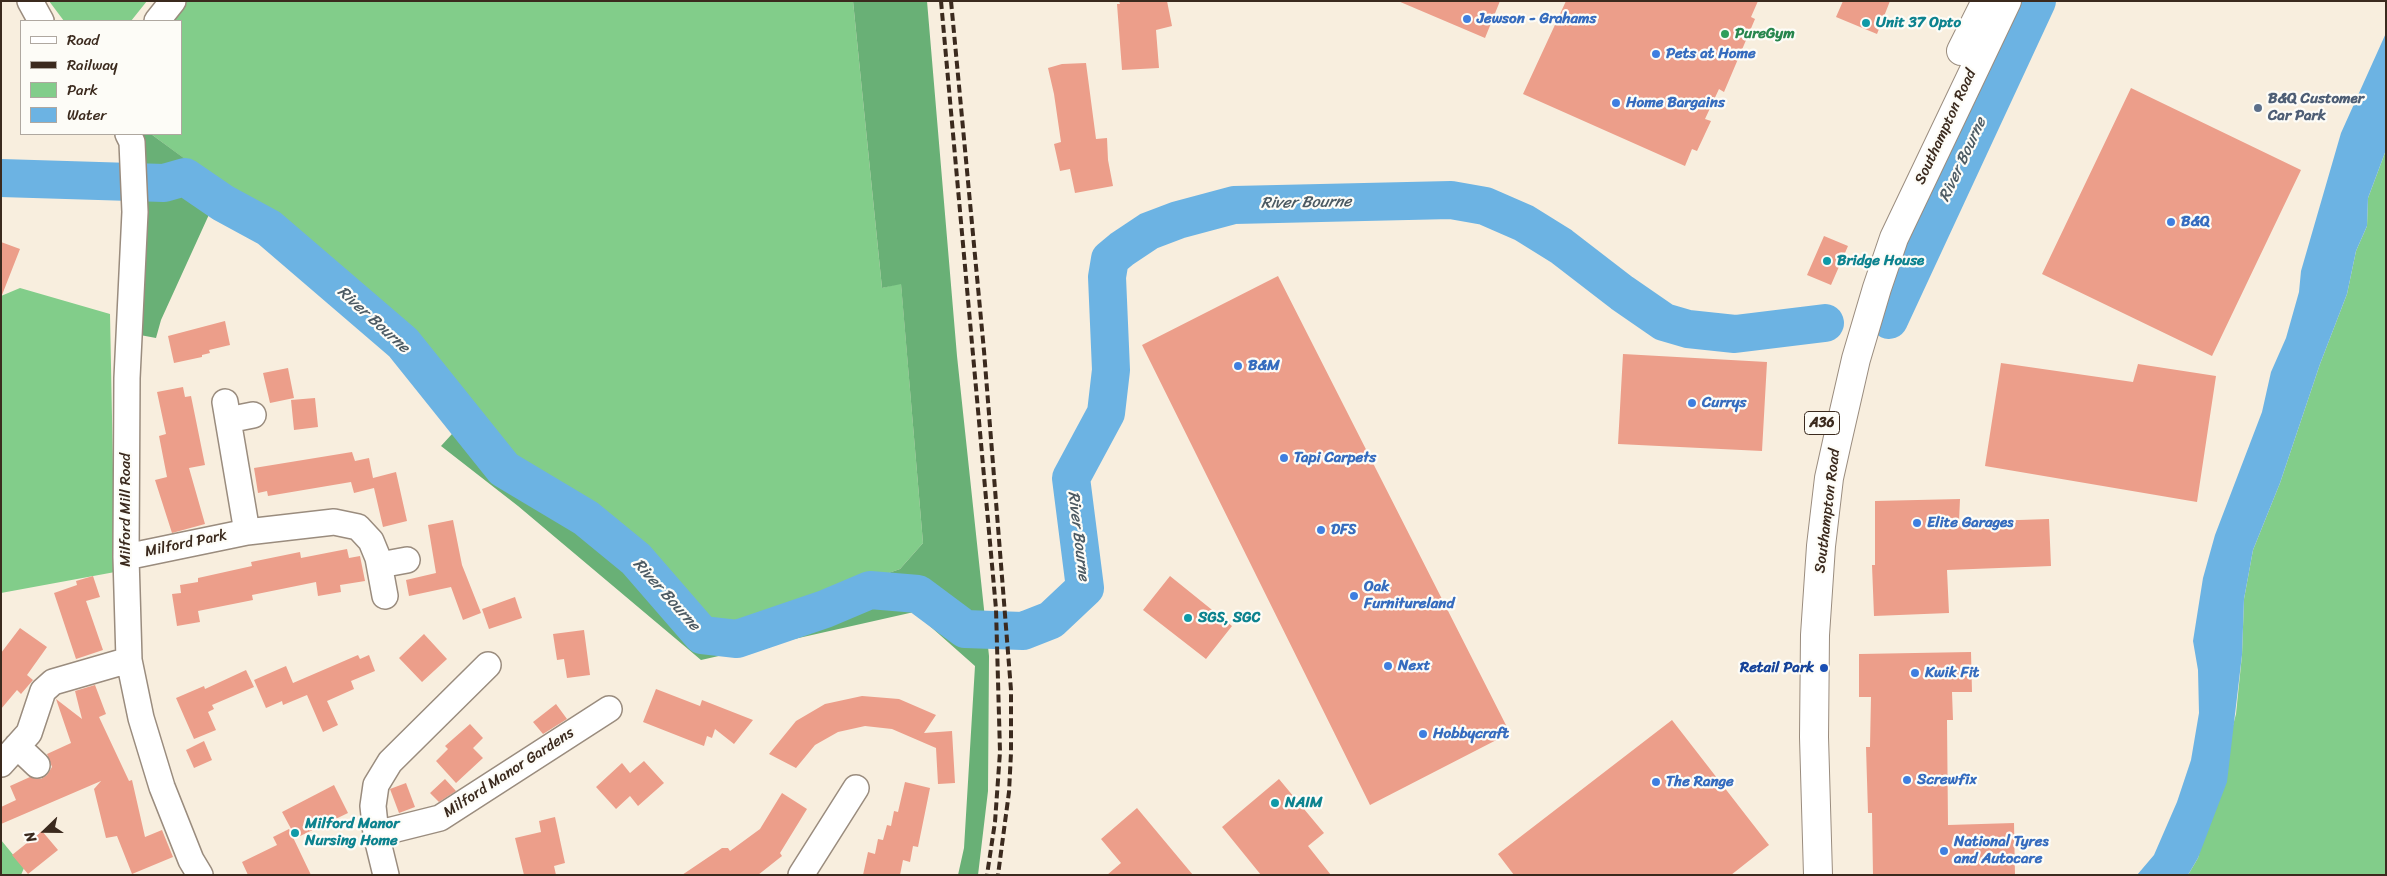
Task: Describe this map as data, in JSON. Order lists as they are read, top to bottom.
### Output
{
  "streets": {
    "highway": ["Southampton Road", "A36"],
    "street": ["Milford Mill Road", "Milford Park", "Milford Manor Gardens"]
  },
  "crossings": [
    ["Milford Mill Road", "Milford Park"]
  ],
  "water": ["River Bourne"],
  "places": [
    "Jewson - Grahams",
    "Unit 37 Opto",
    "PureGym",
    "Pets at Home",
    "Home Bargains",
    "B&Q Customer Car Park",
    "B&Q",
    "Bridge House",
    "B&M",
    "Currys",
    "Tapi Carpets",
    "Elite Garages",
    "DFS",
    "Oak Furnitureland",
    "SGS, SGC",
    "Next",
    "Retail Park",
    "Kwik Fit",
    "Hobbycraft",
    "Screwfix",
    "The Range",
    "NAIM",
    "Milford Manor Nursing Home",
    "National Tyres and Autocare"
  ],
  "legend": [
    "Road",
    "Railway",
    "Park",
    "Water"
  ],
  "north": "left"
}
